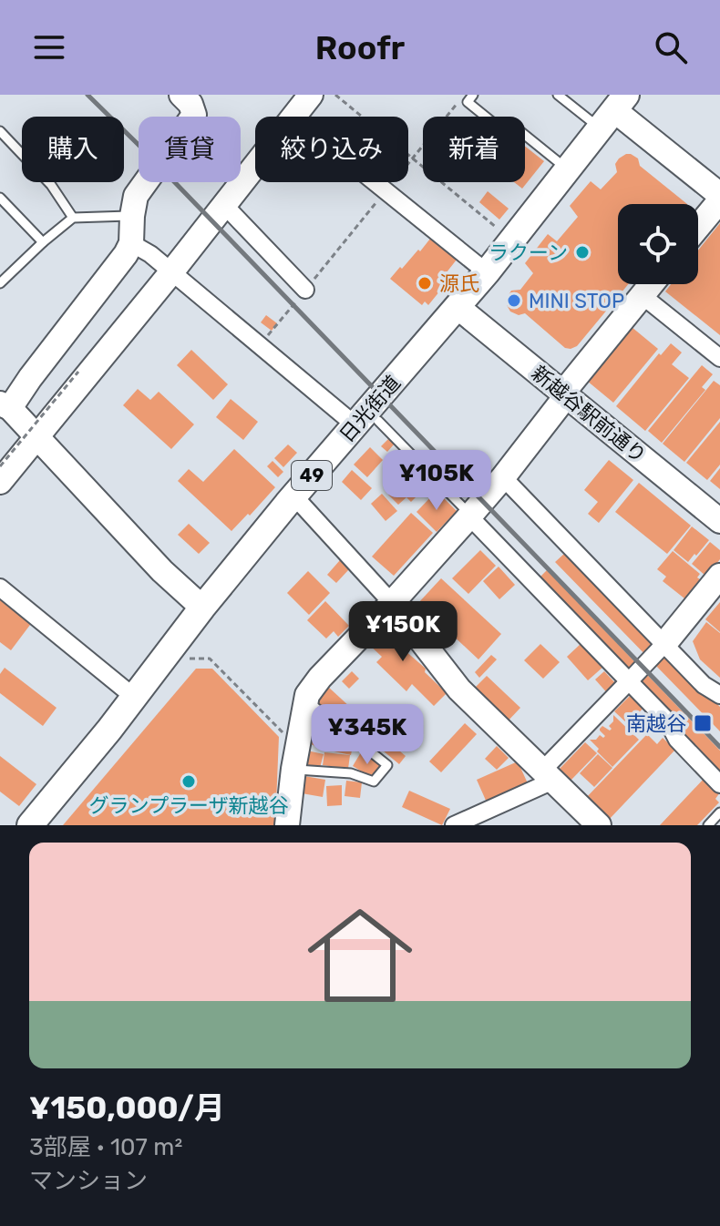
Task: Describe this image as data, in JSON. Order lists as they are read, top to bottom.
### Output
{
  "streets": {
    "main road": ["日光街道", "49"],
    "street": ["新越谷駅前通り"]
  },
  "crossings": [
    ["日光街道", "新越谷駅前通り"]
  ],
  "places": {
    "other": [
      "ラクーン",
      "源氏",
      "MINI STOP",
      "グランプラーザ新越谷"
    ],
    "transit": ["南越谷"]
  },
  "page": {
    "header": "Roofr",
    "chip": [
      "購入",
      "賃貸",
      "絞り込み",
      "新着"
    ],
    "price": ["¥105K", "¥150K", "¥345K"],
    "list": [
      {
        "name": "¥150,000/月",
        "note": "3部屋 · 107 m² · マンション"
      }
    ]
  }
}
